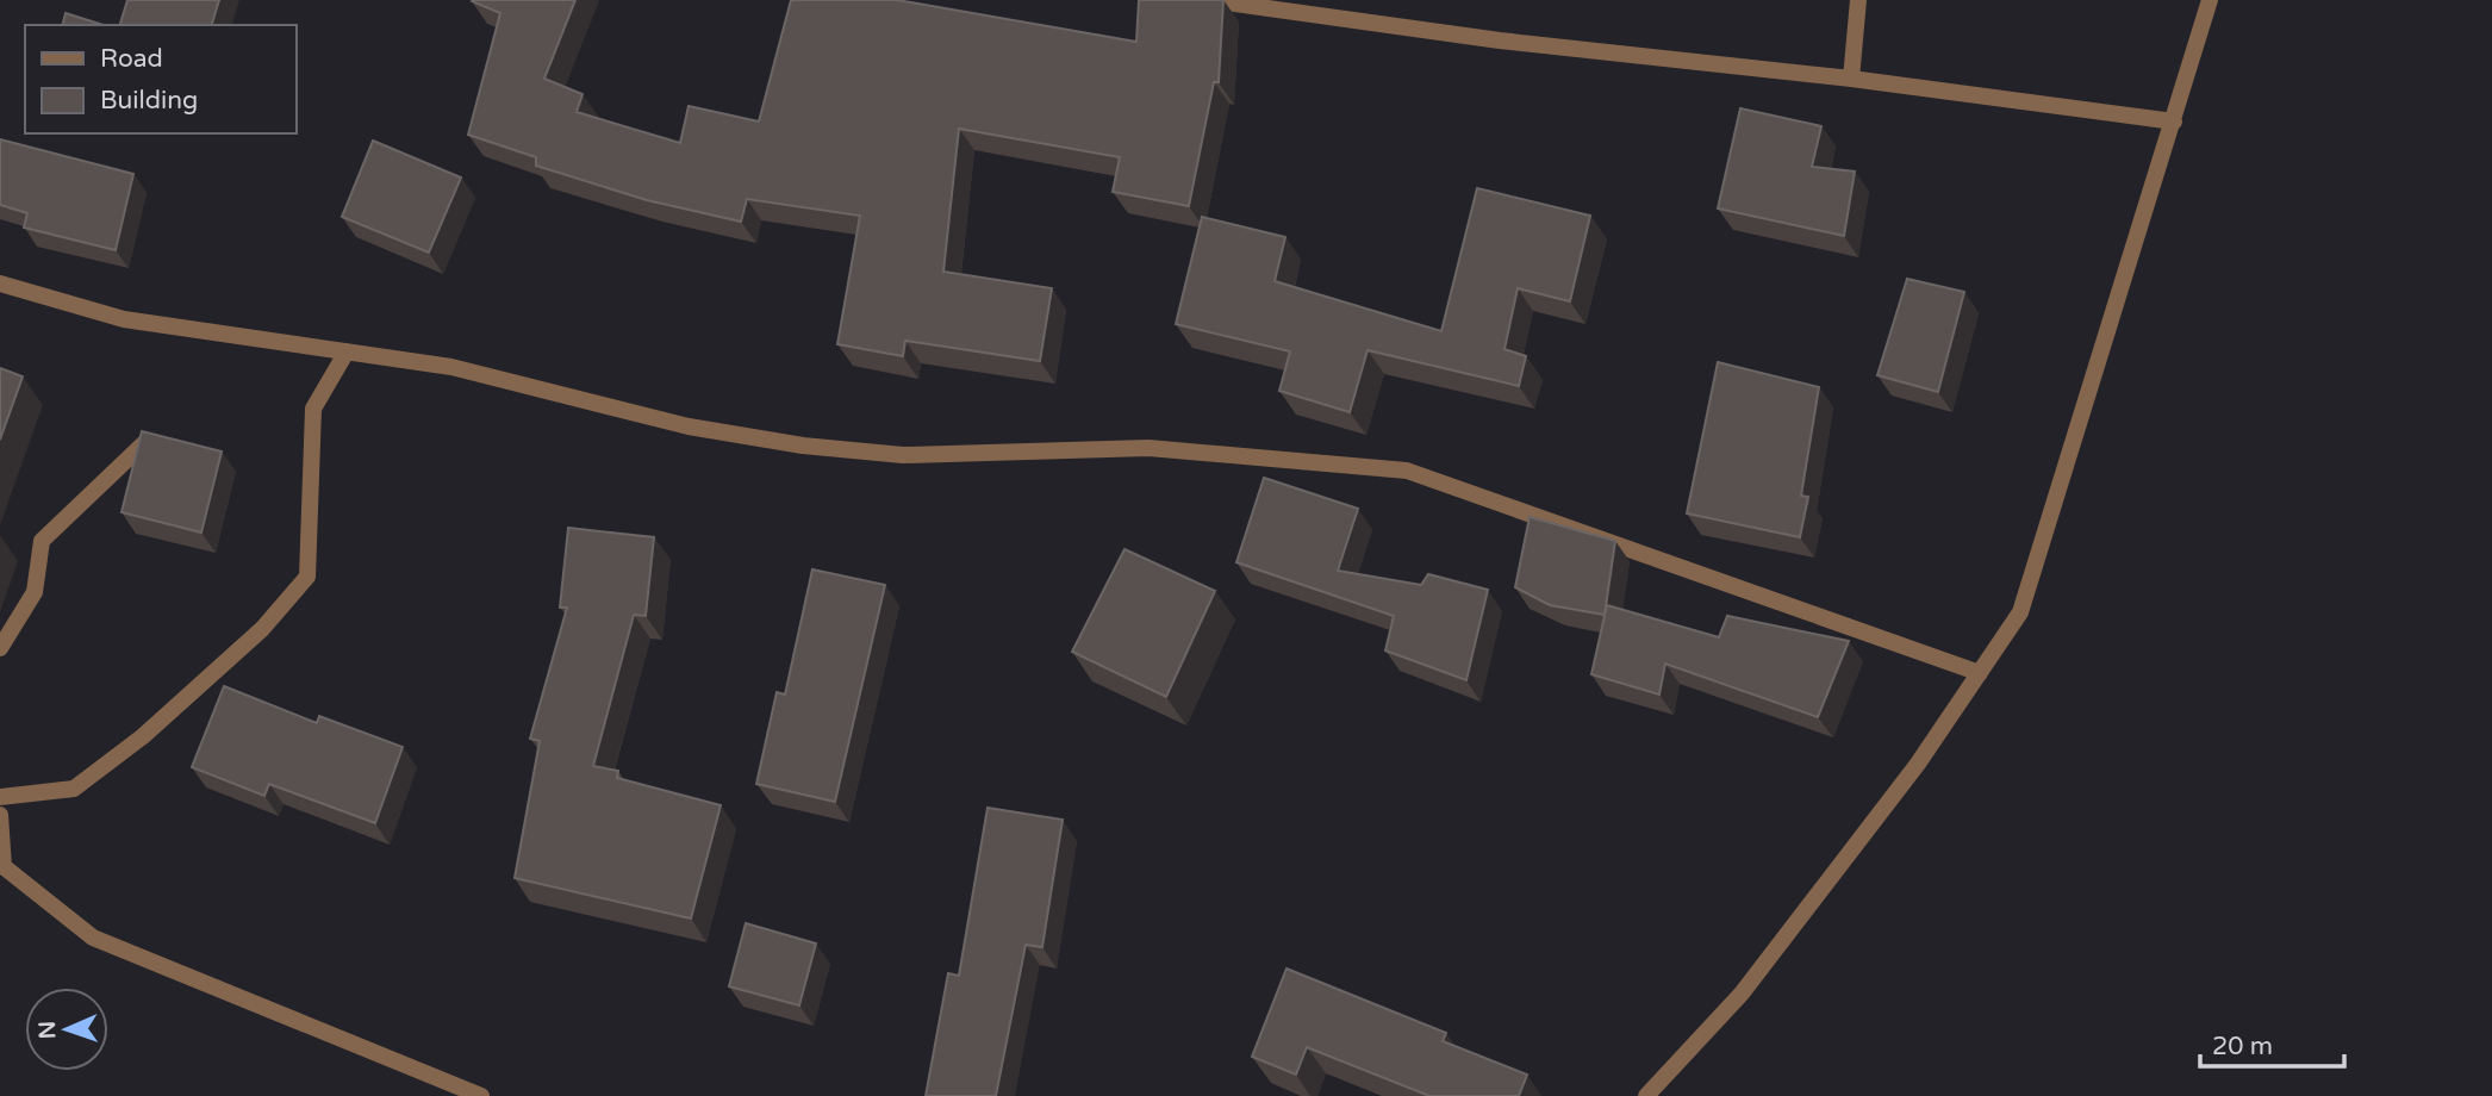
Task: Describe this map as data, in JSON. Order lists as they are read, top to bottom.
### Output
{
  "legend": ["Road", "Building"],
  "scale_bar": "20 m",
  "north": "left"
}
